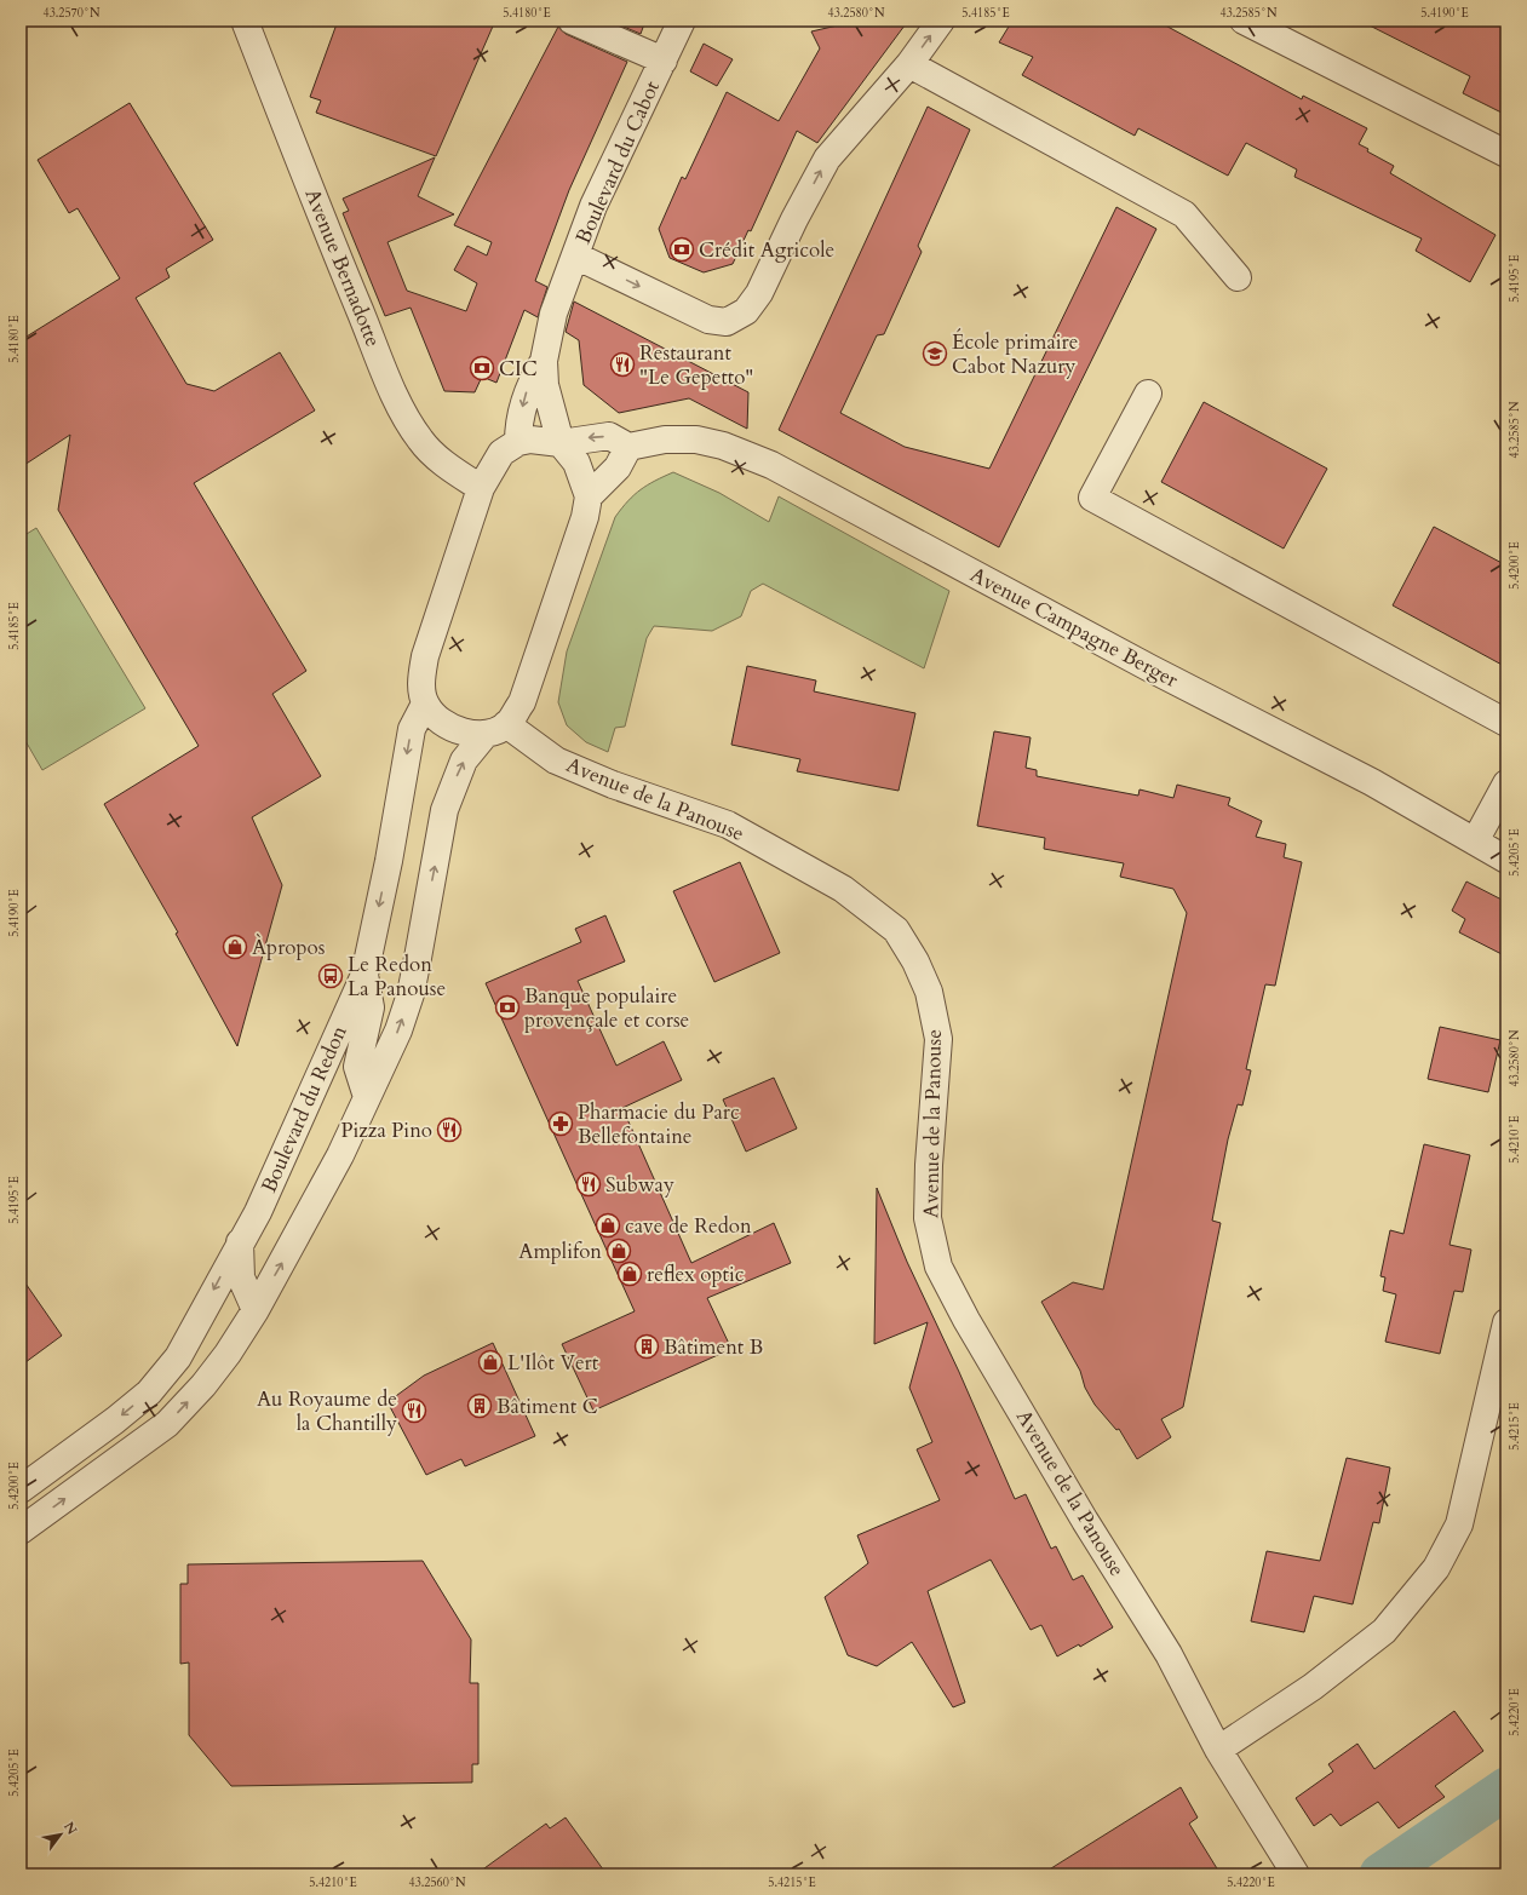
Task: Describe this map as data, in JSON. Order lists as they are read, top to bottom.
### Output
{
  "streets": {
    "street": [
      "Boulevard du Cabot",
      "Avenue Bernadotte",
      "Avenue Campagne Berger",
      "Avenue de la Panouse",
      "Boulevard du Redon"
    ]
  },
  "places": {
    "bank": ["Crédit Agricole", "CIC", "Banque populaire provençale et corse"],
    "school or university": ["École primaire Cabot Nazury"],
    "restaurant": [
      "Restaurant \"Le Gepetto\"",
      "Pizza Pino",
      "Subway",
      "Au Royaume de la Chantilly"
    ],
    "shop": [
      "Àpropos",
      "cave de Redon",
      "Amplifon",
      "reflex optic",
      "L'Ilôt Vert"
    ],
    "bus stop": ["Le Redon La Panouse"],
    "pharmacy": ["Pharmacie du Parc Bellefontaine"],
    "building": ["Bâtiment B", "Bâtiment C"]
  },
  "north": "top right",
  "coordinates": [
    "43.2570°N",
    "5.4180°E",
    "43.2580°N",
    "5.4185°E",
    "43.2585°N",
    "5.4190°E",
    "5.4195°E",
    "5.4200°E",
    "5.4205°E",
    "5.4210°E",
    "5.4215°E",
    "5.4220°E",
    "43.2560°N"
  ]
}
